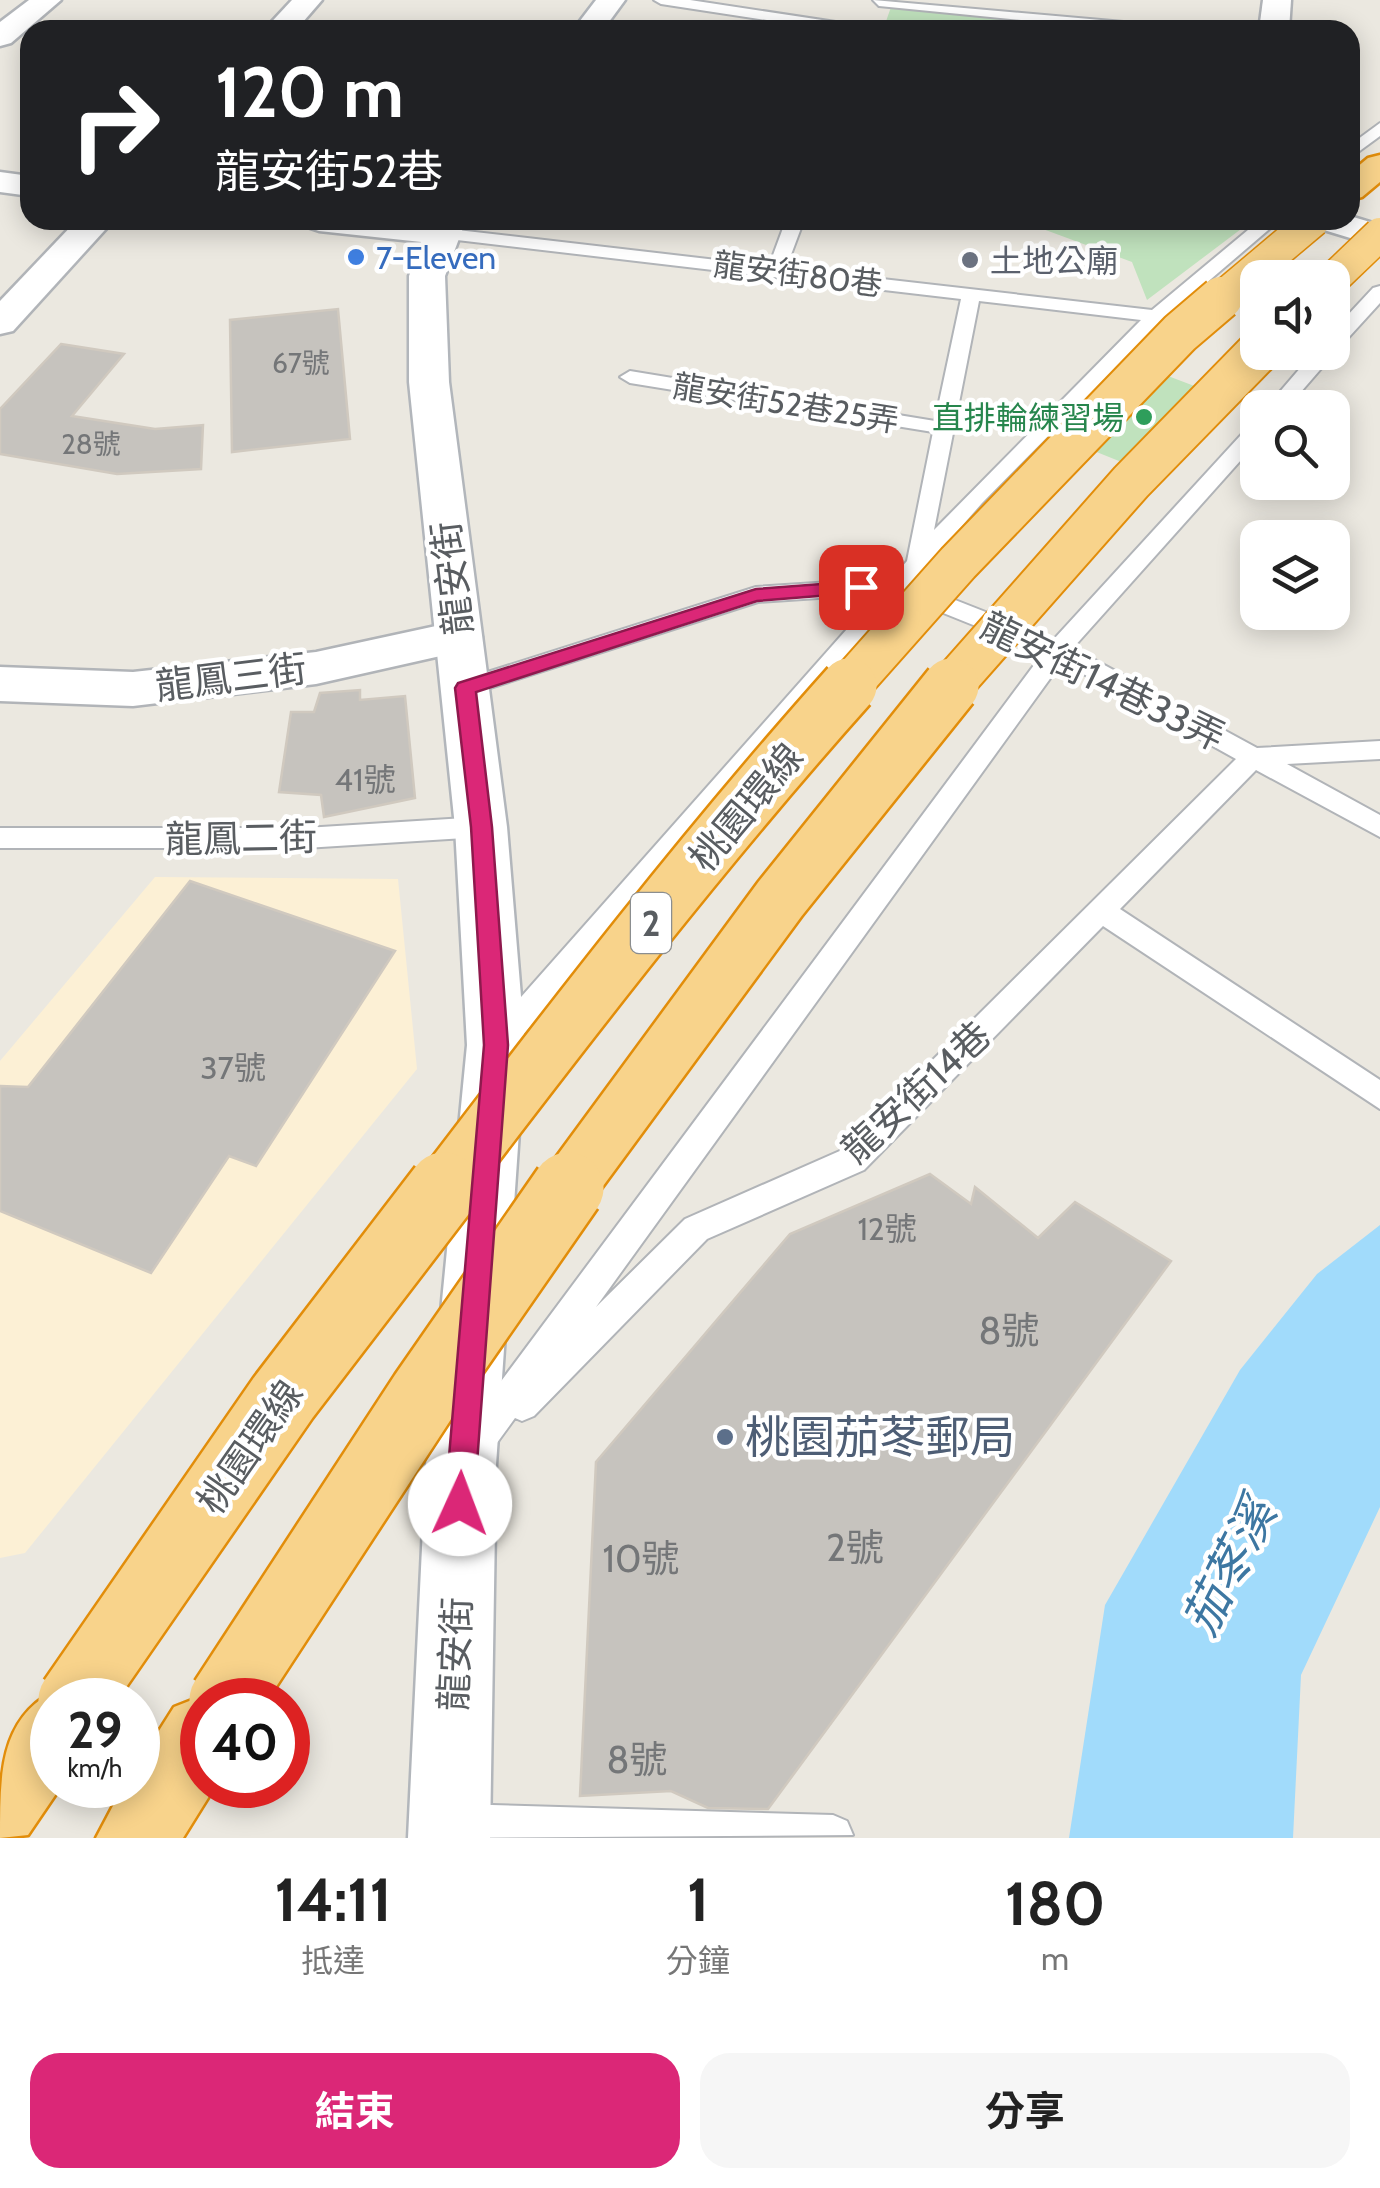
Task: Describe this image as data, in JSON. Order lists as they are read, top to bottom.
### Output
{
  "streets": {
    "highway": ["桃園環線", "2"],
    "street": ["龍安街", "龍鳳三街"],
    "lane": [
      "龍安街80巷",
      "龍安街52巷25弄",
      "龍安街14巷33弄",
      "龍鳳二街",
      "龍安街14巷"
    ]
  },
  "crossings": [
    ["龍安街", "龍鳳三街"],
    ["龍安街", "龍鳳二街"],
    ["龍安街", "龍安街14巷"],
    ["龍安街14巷33弄", "龍安街14巷"]
  ],
  "water": ["茄苳溪"],
  "places": [
    "7-Eleven",
    "土地公廟",
    "直排輪練習場",
    "桃園茄苳郵局"
  ],
  "house_numbers": [
    "67號",
    "28號",
    "41號",
    "37號",
    "12號",
    "8號",
    "2號",
    "10號",
    "8號"
  ],
  "page": {
    "turn": ["120 m", "龍安街52巷"],
    "speed": "29 km/h",
    "limit": "40",
    "eta": [
      "14:11",
      "抵達",
      "1",
      "分鐘",
      "180",
      "m"
    ],
    "buttons": ["結束", "分享"]
  }
}
